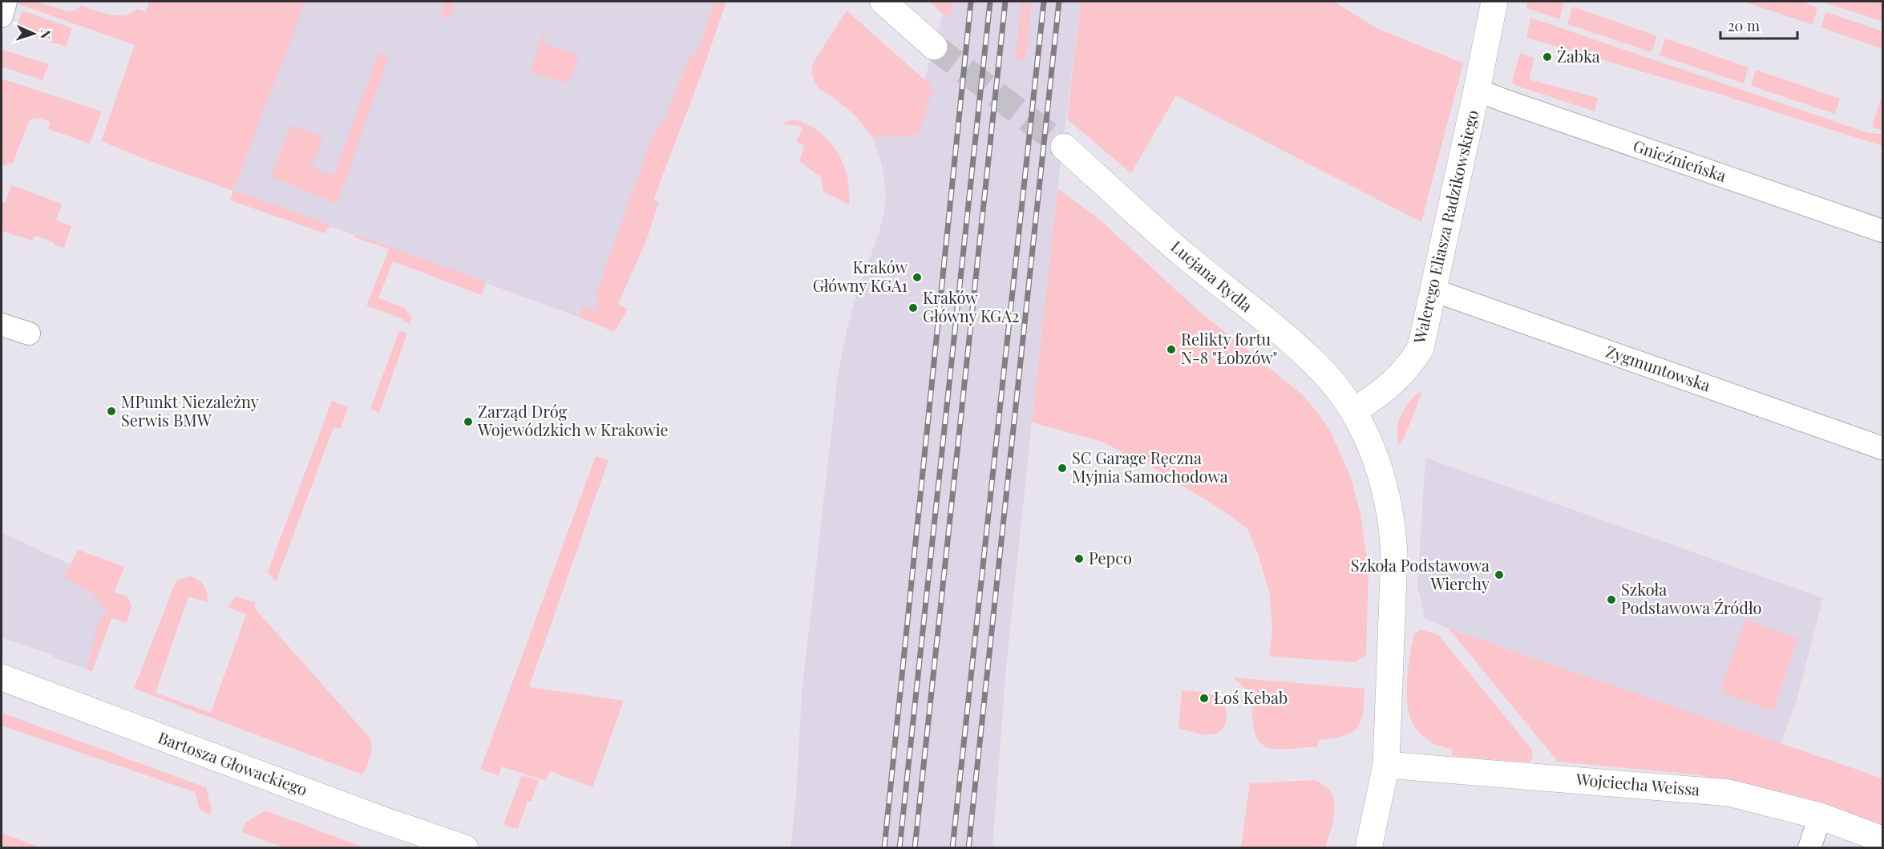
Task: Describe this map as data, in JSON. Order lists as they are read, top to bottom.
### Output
{
  "streets": {
    "street": [
      "Gnieźnieńska",
      "Walerego Eliasza Radzikowskiego",
      "Lucjana Rydla",
      "Zygmuntowska",
      "Bartosza Głowackiego",
      "Wojciecha Weissa"
    ]
  },
  "crossings": [
    ["Gnieźnieńska", "Walerego Eliasza Radzikowskiego"],
    ["Walerego Eliasza Radzikowskiego", "Lucjana Rydla"],
    ["Walerego Eliasza Radzikowskiego", "Zygmuntowska"]
  ],
  "places": [
    "Żabka",
    "Kraków Główny KGA1",
    "Kraków Główny KGA2",
    "Relikty fortu N-8 \"Łobzów\"",
    "MPunkt Niezależny Serwis BMW",
    "Zarząd Dróg Wojewódzkich w Krakowie",
    "SC Garage Ręczna Myjnia Samochodowa",
    "Pepco",
    "Szkoła Podstawowa Wierchy",
    "Szkoła Podstawowa Źródło",
    "Łoś Kebab"
  ],
  "scale_bar": "20 m",
  "north": "right"
}
